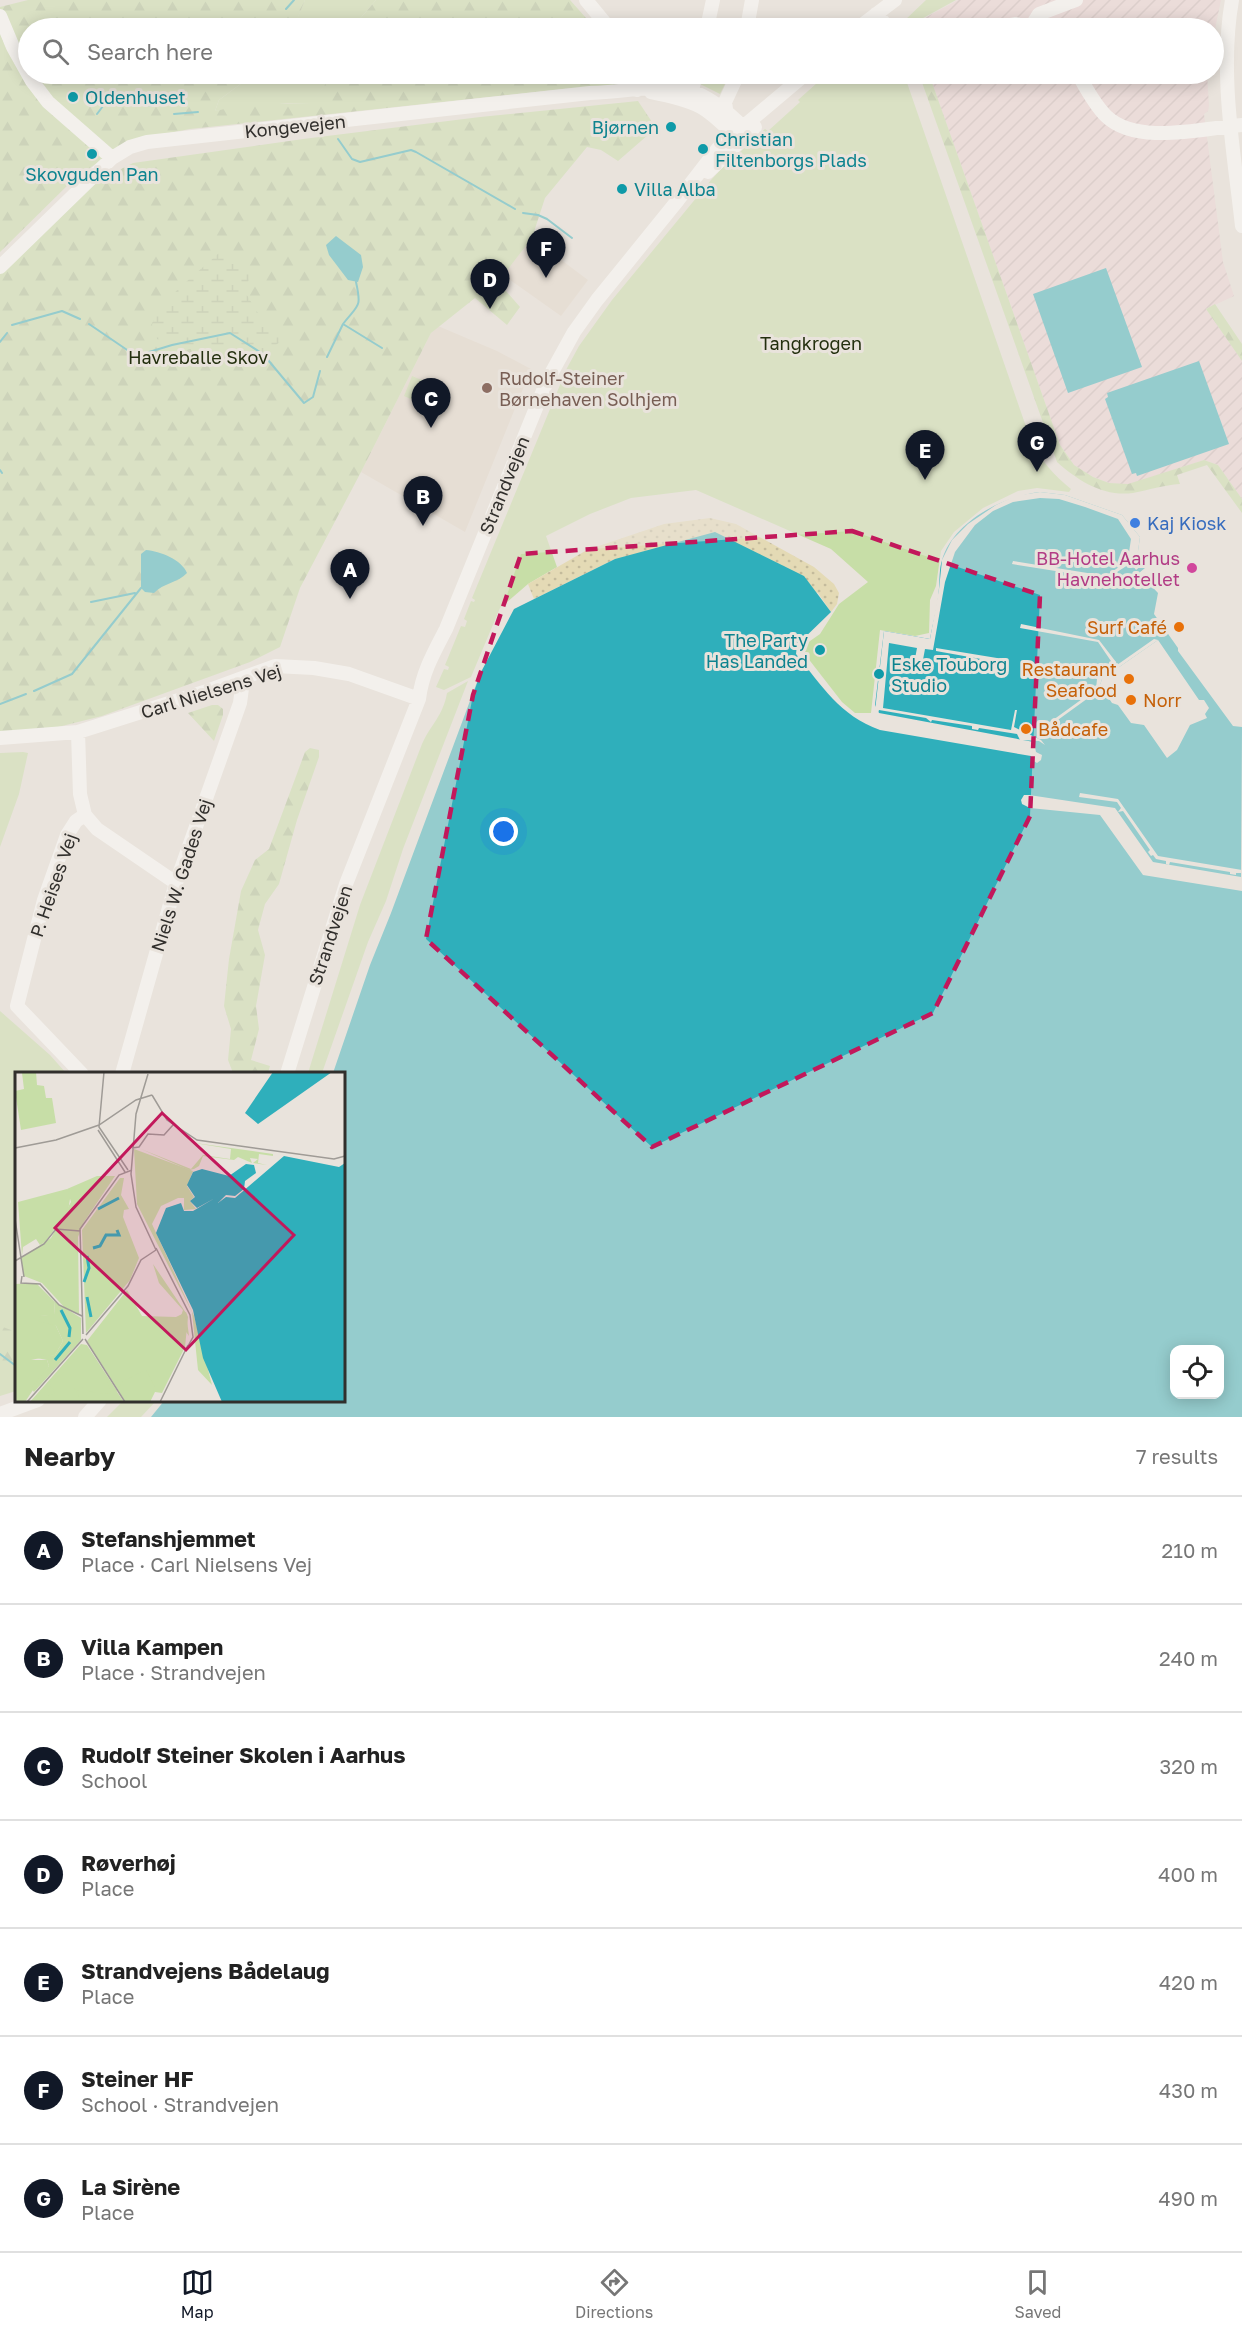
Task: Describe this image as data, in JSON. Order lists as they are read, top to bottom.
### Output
{
  "streets": {
    "street": [
      "Kongevejen",
      "Strandvejen",
      "Carl Nielsens Vej",
      "Niels W. Gades Vej",
      "P. Heises Vej"
    ]
  },
  "crossings": [
    ["Strandvejen", "Carl Nielsens Vej"],
    ["Carl Nielsens Vej", "Niels W. Gades Vej"],
    ["Carl Nielsens Vej", "P. Heises Vej"]
  ],
  "parks": ["Tangkrogen", "Havreballe Skov"],
  "places": [
    "Oldenhuset",
    "Bjørnen",
    "Christian Filtenborgs Plads",
    "Skovguden Pan",
    "Villa Alba",
    "Rudolf-Steiner Børnehaven Solhjem",
    "Kaj Kiosk",
    "BB-Hotel Aarhus Havnehotellet",
    "Surf Café",
    "The Party Has Landed",
    "Eske Touborg Studio",
    "Restaurant Seafood",
    "Norr",
    "Bådcafe"
  ],
  "page": {
    "search": "Search here",
    "pins": [
      "F",
      "D",
      "C",
      "G",
      "E",
      "B",
      "A"
    ],
    "heading": ["Nearby", "7 results"],
    "list": [
      {
        "mark": "A",
        "name": "Stefanshjemmet",
        "note": "Place · Carl Nielsens Vej",
        "value": "210 m"
      },
      {
        "mark": "B",
        "name": "Villa Kampen",
        "note": "Place · Strandvejen",
        "value": "240 m"
      },
      {
        "mark": "C",
        "name": "Rudolf Steiner Skolen i Aarhus",
        "note": "School",
        "value": "320 m"
      },
      {
        "mark": "D",
        "name": "Røverhøj",
        "note": "Place",
        "value": "400 m"
      },
      {
        "mark": "E",
        "name": "Strandvejens Bådelaug",
        "note": "Place",
        "value": "420 m"
      },
      {
        "mark": "F",
        "name": "Steiner HF",
        "note": "School · Strandvejen",
        "value": "430 m"
      },
      {
        "mark": "G",
        "name": "La Sirène",
        "note": "Place",
        "value": "490 m"
      }
    ],
    "nav": ["Map", "Directions", "Saved"]
  }
}
